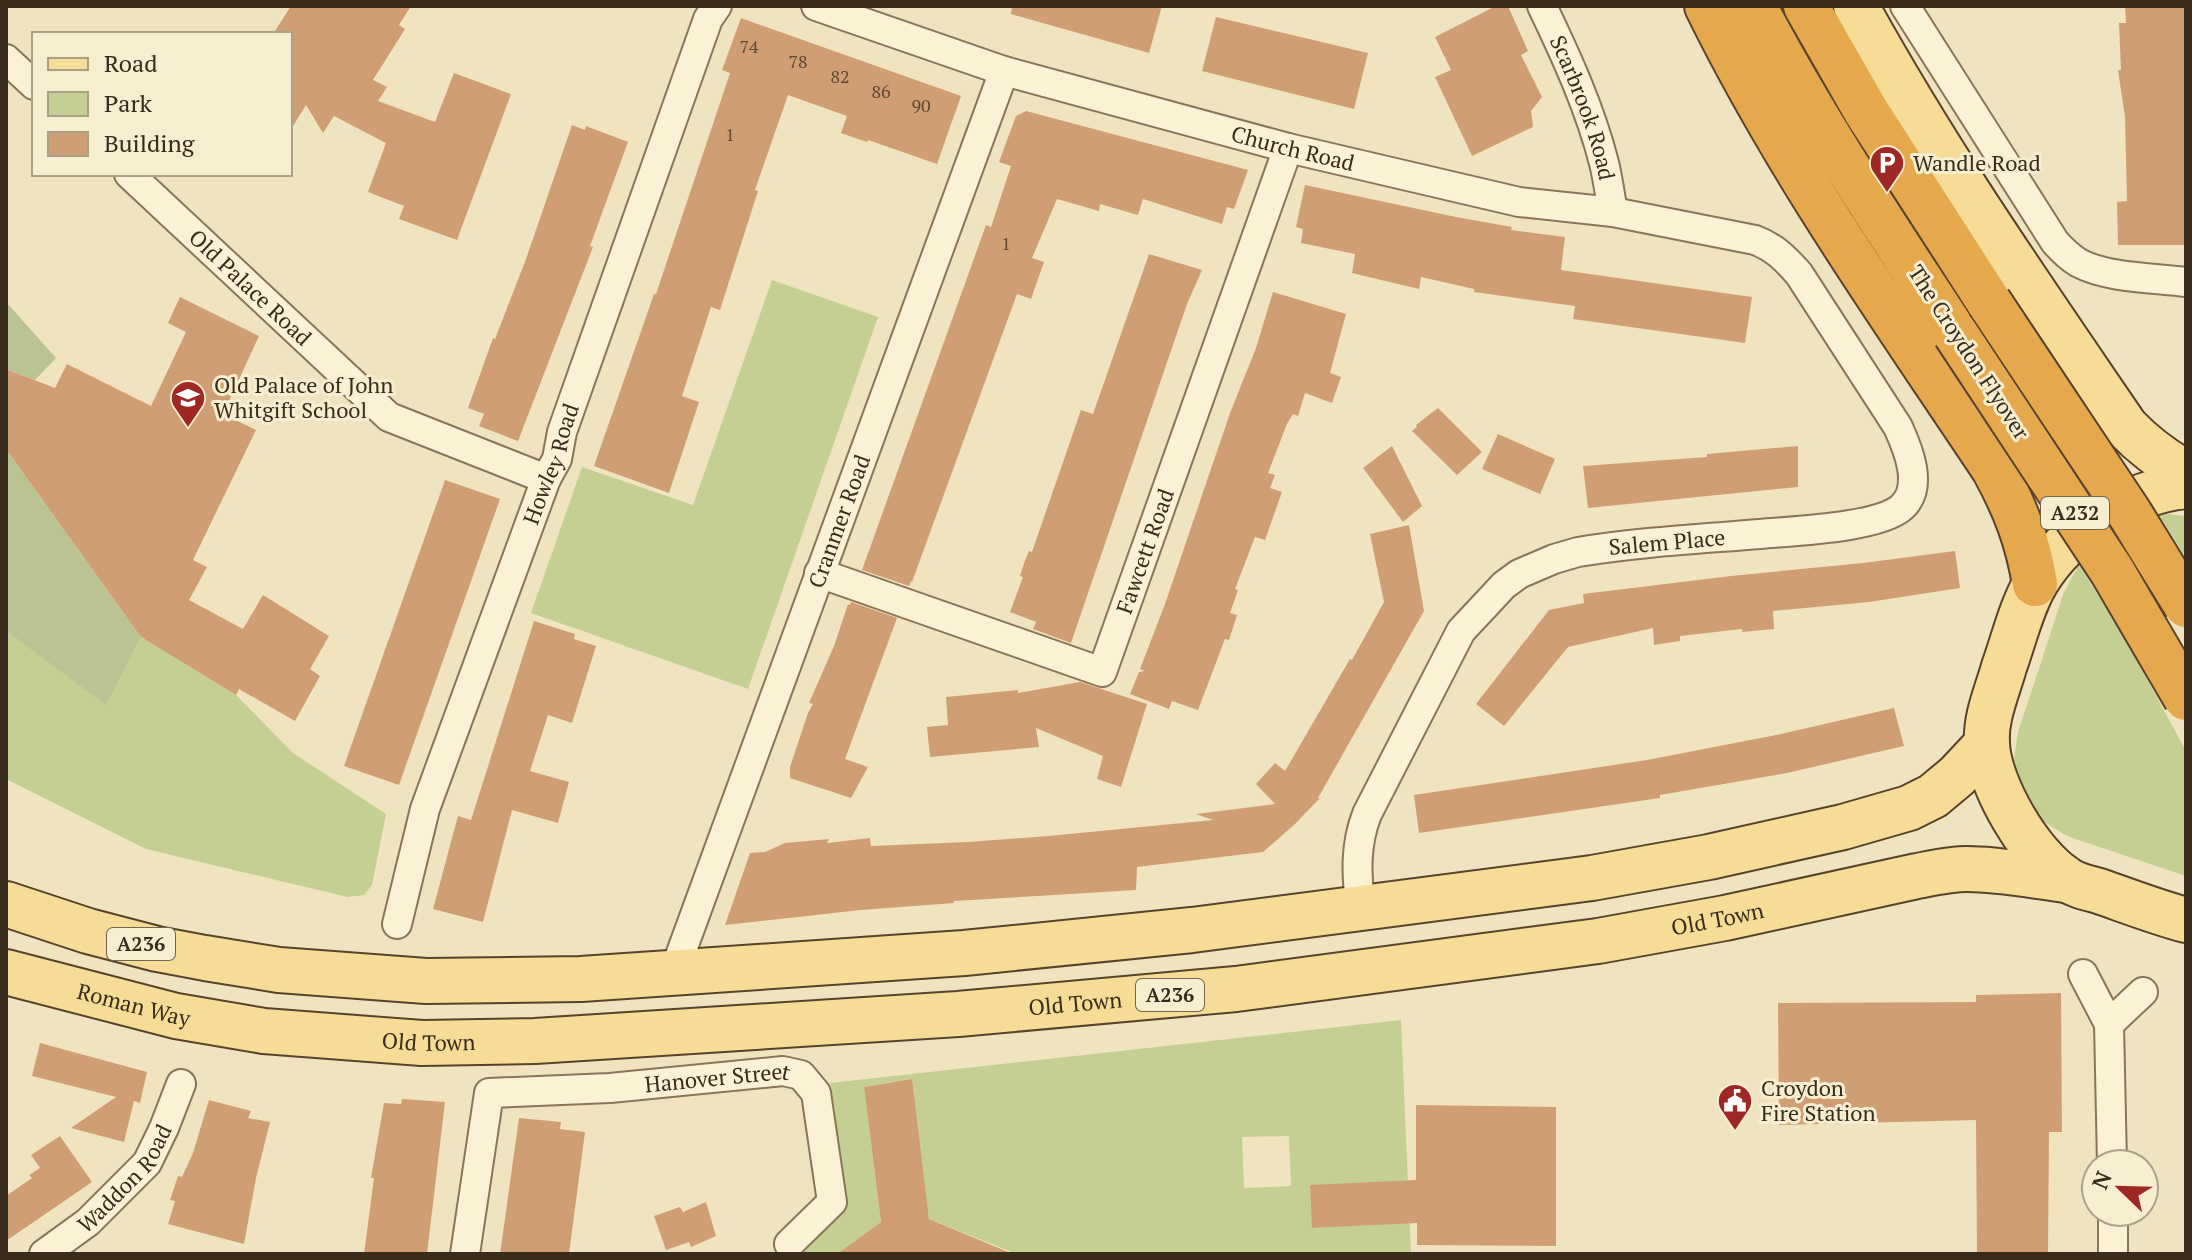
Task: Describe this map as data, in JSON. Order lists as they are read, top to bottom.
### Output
{
  "streets": {
    "highway": ["The Croydon Flyover", "A232"],
    "main road": ["Old Town", "A236", "Roman Way"],
    "street": [
      "Scarbrook Road",
      "Church Road",
      "Old Palace Road",
      "Howley Road",
      "Cranmer Road",
      "Salem Place",
      "Fawcett Road",
      "Hanover Street",
      "Waddon Road"
    ]
  },
  "crossings": [
    ["Scarbrook Road", "Church Road"],
    ["Church Road", "Cranmer Road"],
    ["Church Road", "Salem Place"],
    ["Church Road", "Fawcett Road"],
    ["Old Palace Road", "Howley Road"],
    ["Cranmer Road", "Fawcett Road"],
    ["Cranmer Road", "A236"],
    ["Salem Place", "A236"],
    ["Old Town", "Roman Way"]
  ],
  "places": {
    "parking": ["Wandle Road"],
    "school or university": ["Old Palace of John Whitgift School"],
    "public building": ["Croydon Fire Station"]
  },
  "house_numbers": [
    "74",
    "78",
    "82",
    "86",
    "90",
    "1",
    "1"
  ],
  "legend": ["Road", "Park", "Building"],
  "north": "top left"
}
